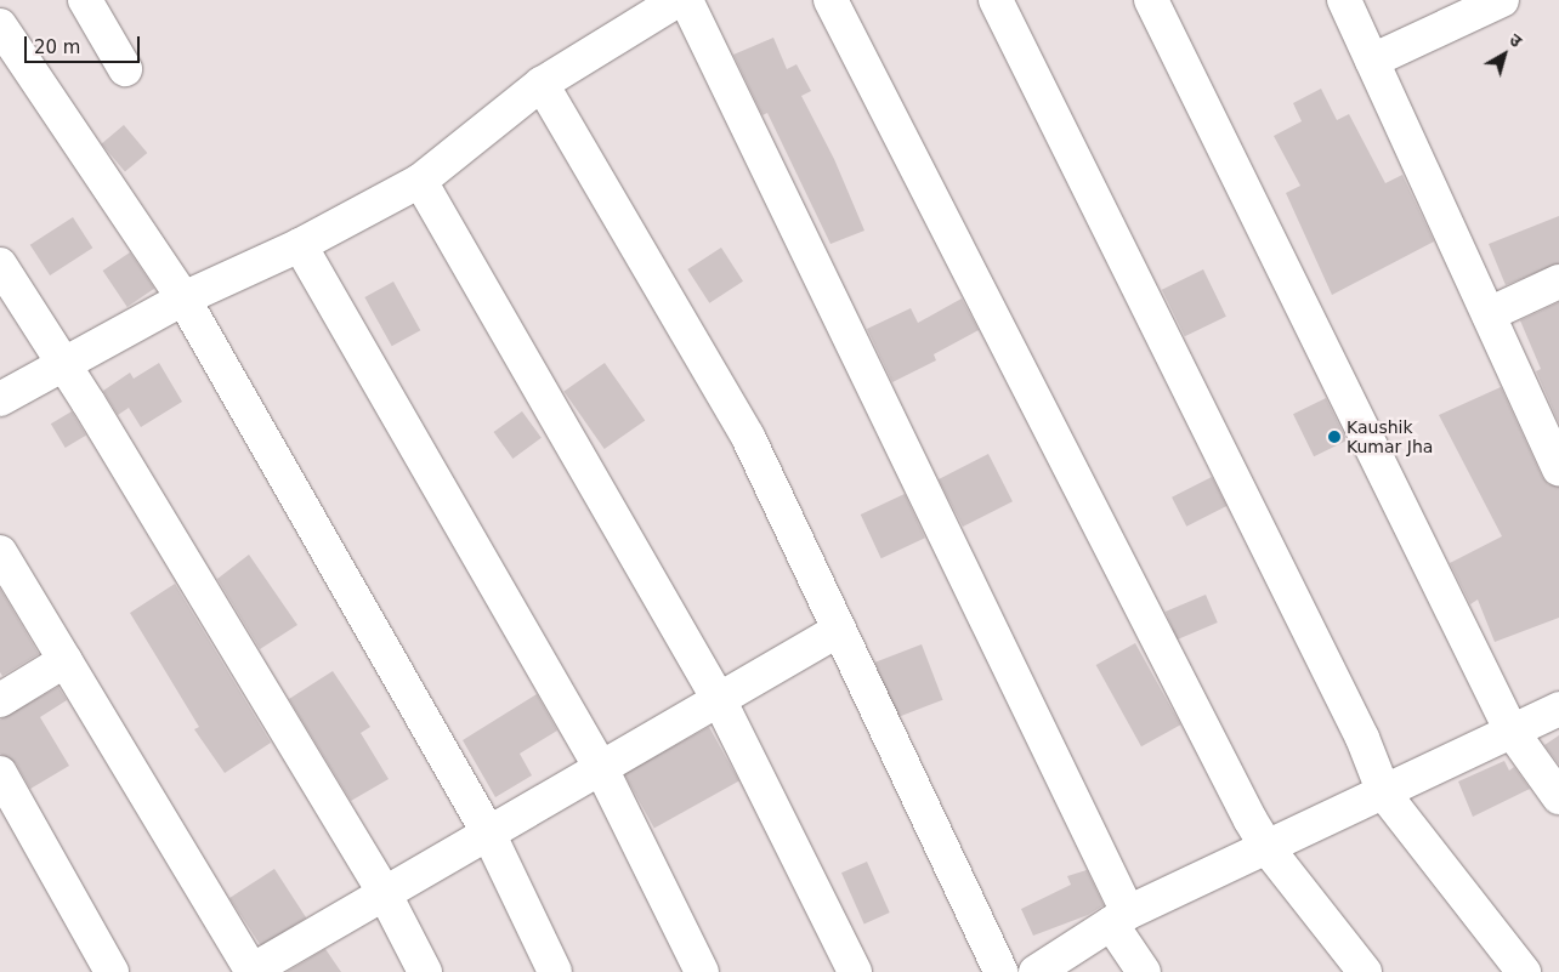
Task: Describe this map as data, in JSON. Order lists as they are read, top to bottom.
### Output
{
  "places": ["Kaushik Kumar Jha"],
  "scale_bar": "20 m",
  "north": "top right"
}
